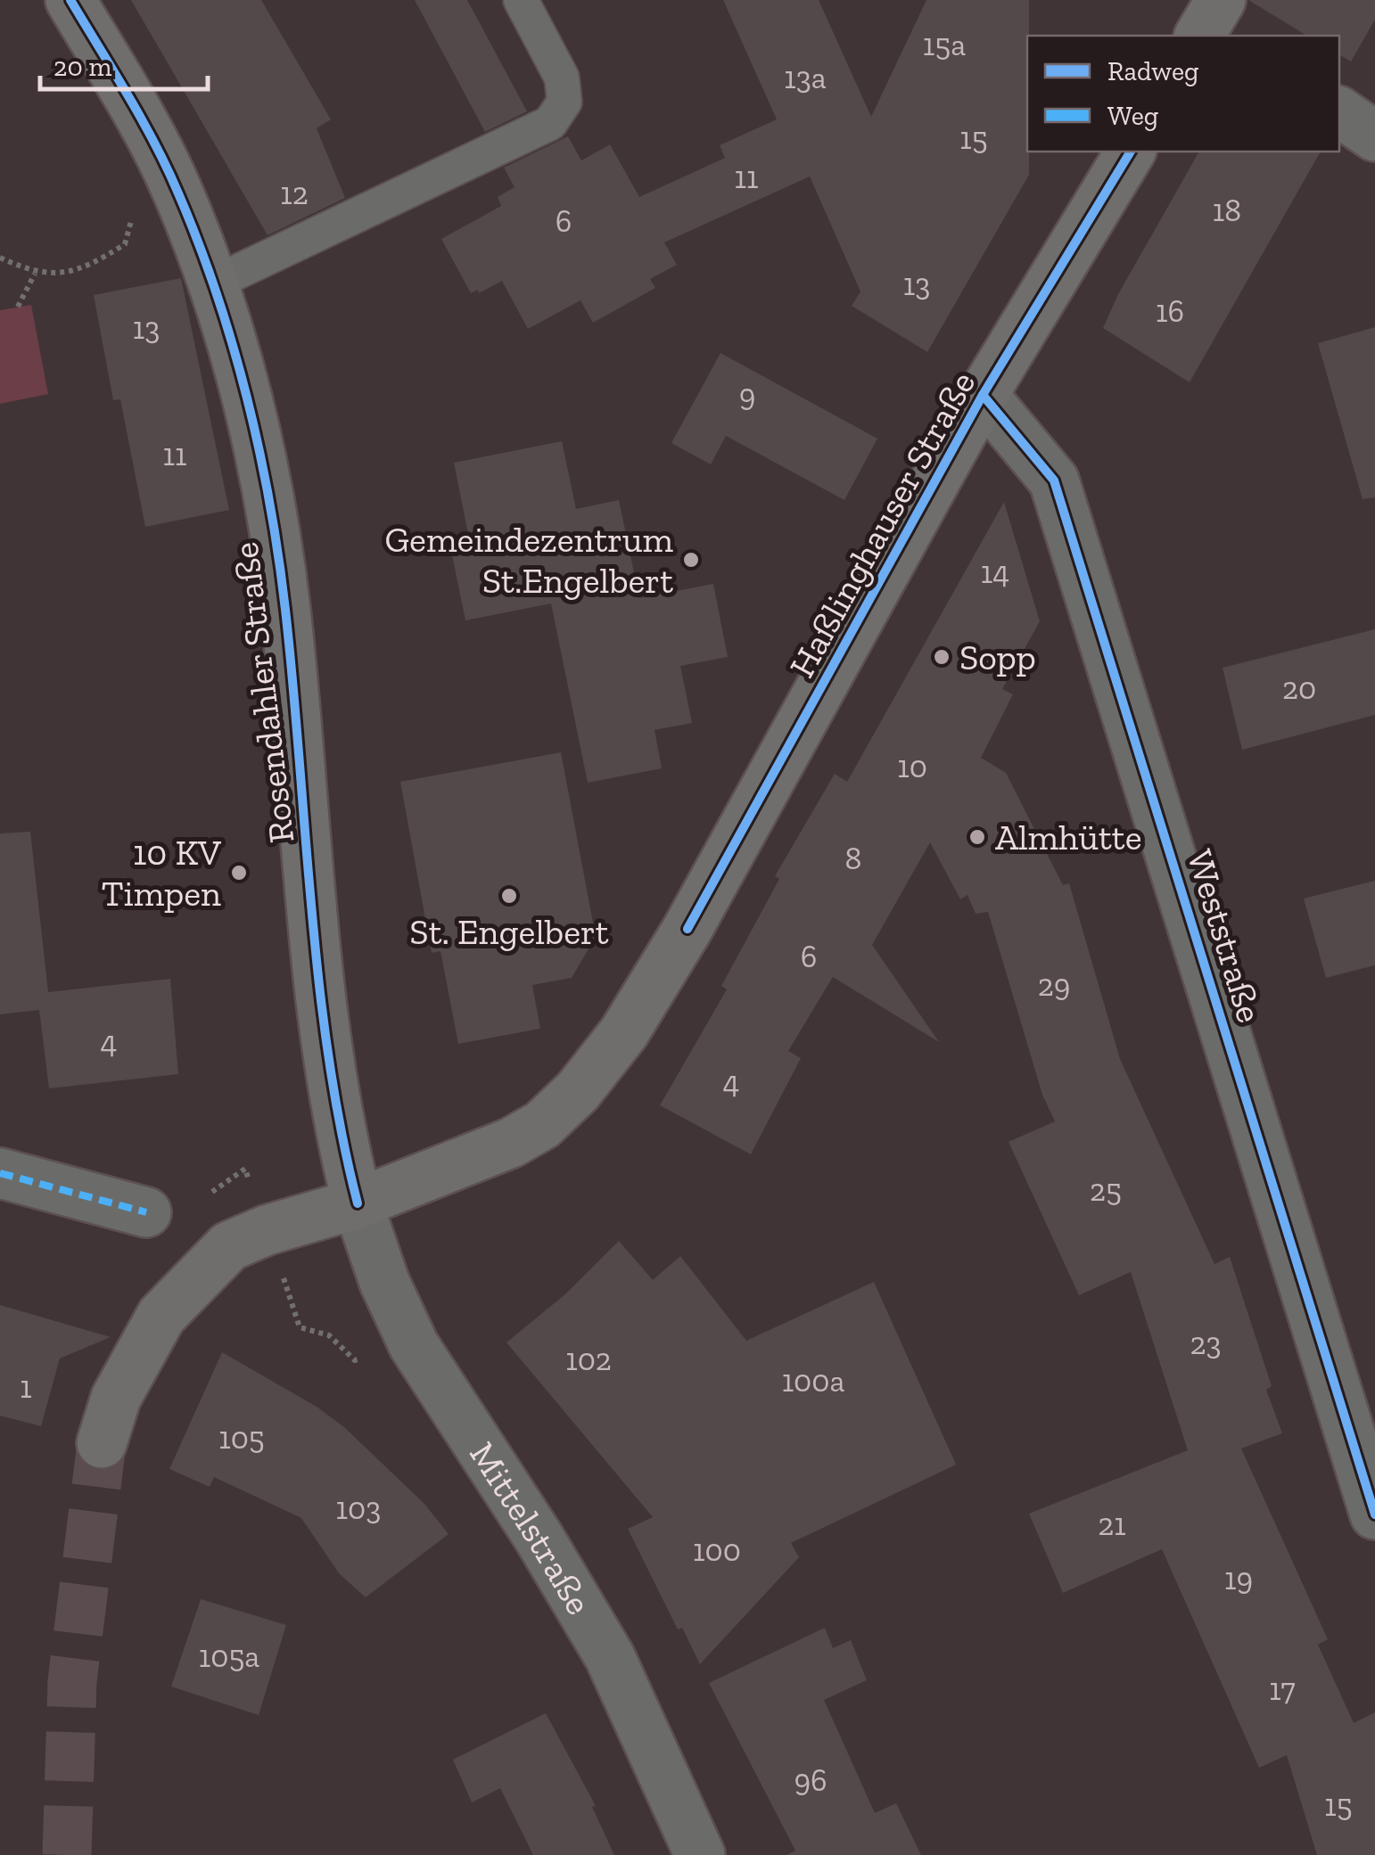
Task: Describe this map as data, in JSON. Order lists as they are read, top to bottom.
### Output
{
  "streets": {
    "main road": ["Haßlinghauser Straße", "Rosendahler Straße"],
    "street": ["Weststraße", "Mittelstraße"]
  },
  "crossings": [
    ["Haßlinghauser Straße", "Rosendahler Straße"],
    ["Haßlinghauser Straße", "Weststraße"],
    ["Haßlinghauser Straße", "Mittelstraße"],
    ["Rosendahler Straße", "Mittelstraße"]
  ],
  "places": [
    "Gemeindezentrum St.Engelbert",
    "Sopp",
    "Almhütte",
    "10 KV Timpen",
    "St. Engelbert"
  ],
  "house_numbers": [
    "15a",
    "13a",
    "15",
    "11",
    "12",
    "18",
    "6",
    "13",
    "16",
    "13",
    "9",
    "11",
    "14",
    "20",
    "10",
    "8",
    "6",
    "29",
    "4",
    "4",
    "25",
    "23",
    "102",
    "100a",
    "1",
    "105",
    "103",
    "21",
    "100",
    "19",
    "105a",
    "17",
    "96",
    "15"
  ],
  "legend": ["Radweg", "Weg"],
  "scale_bar": "20 m"
}
